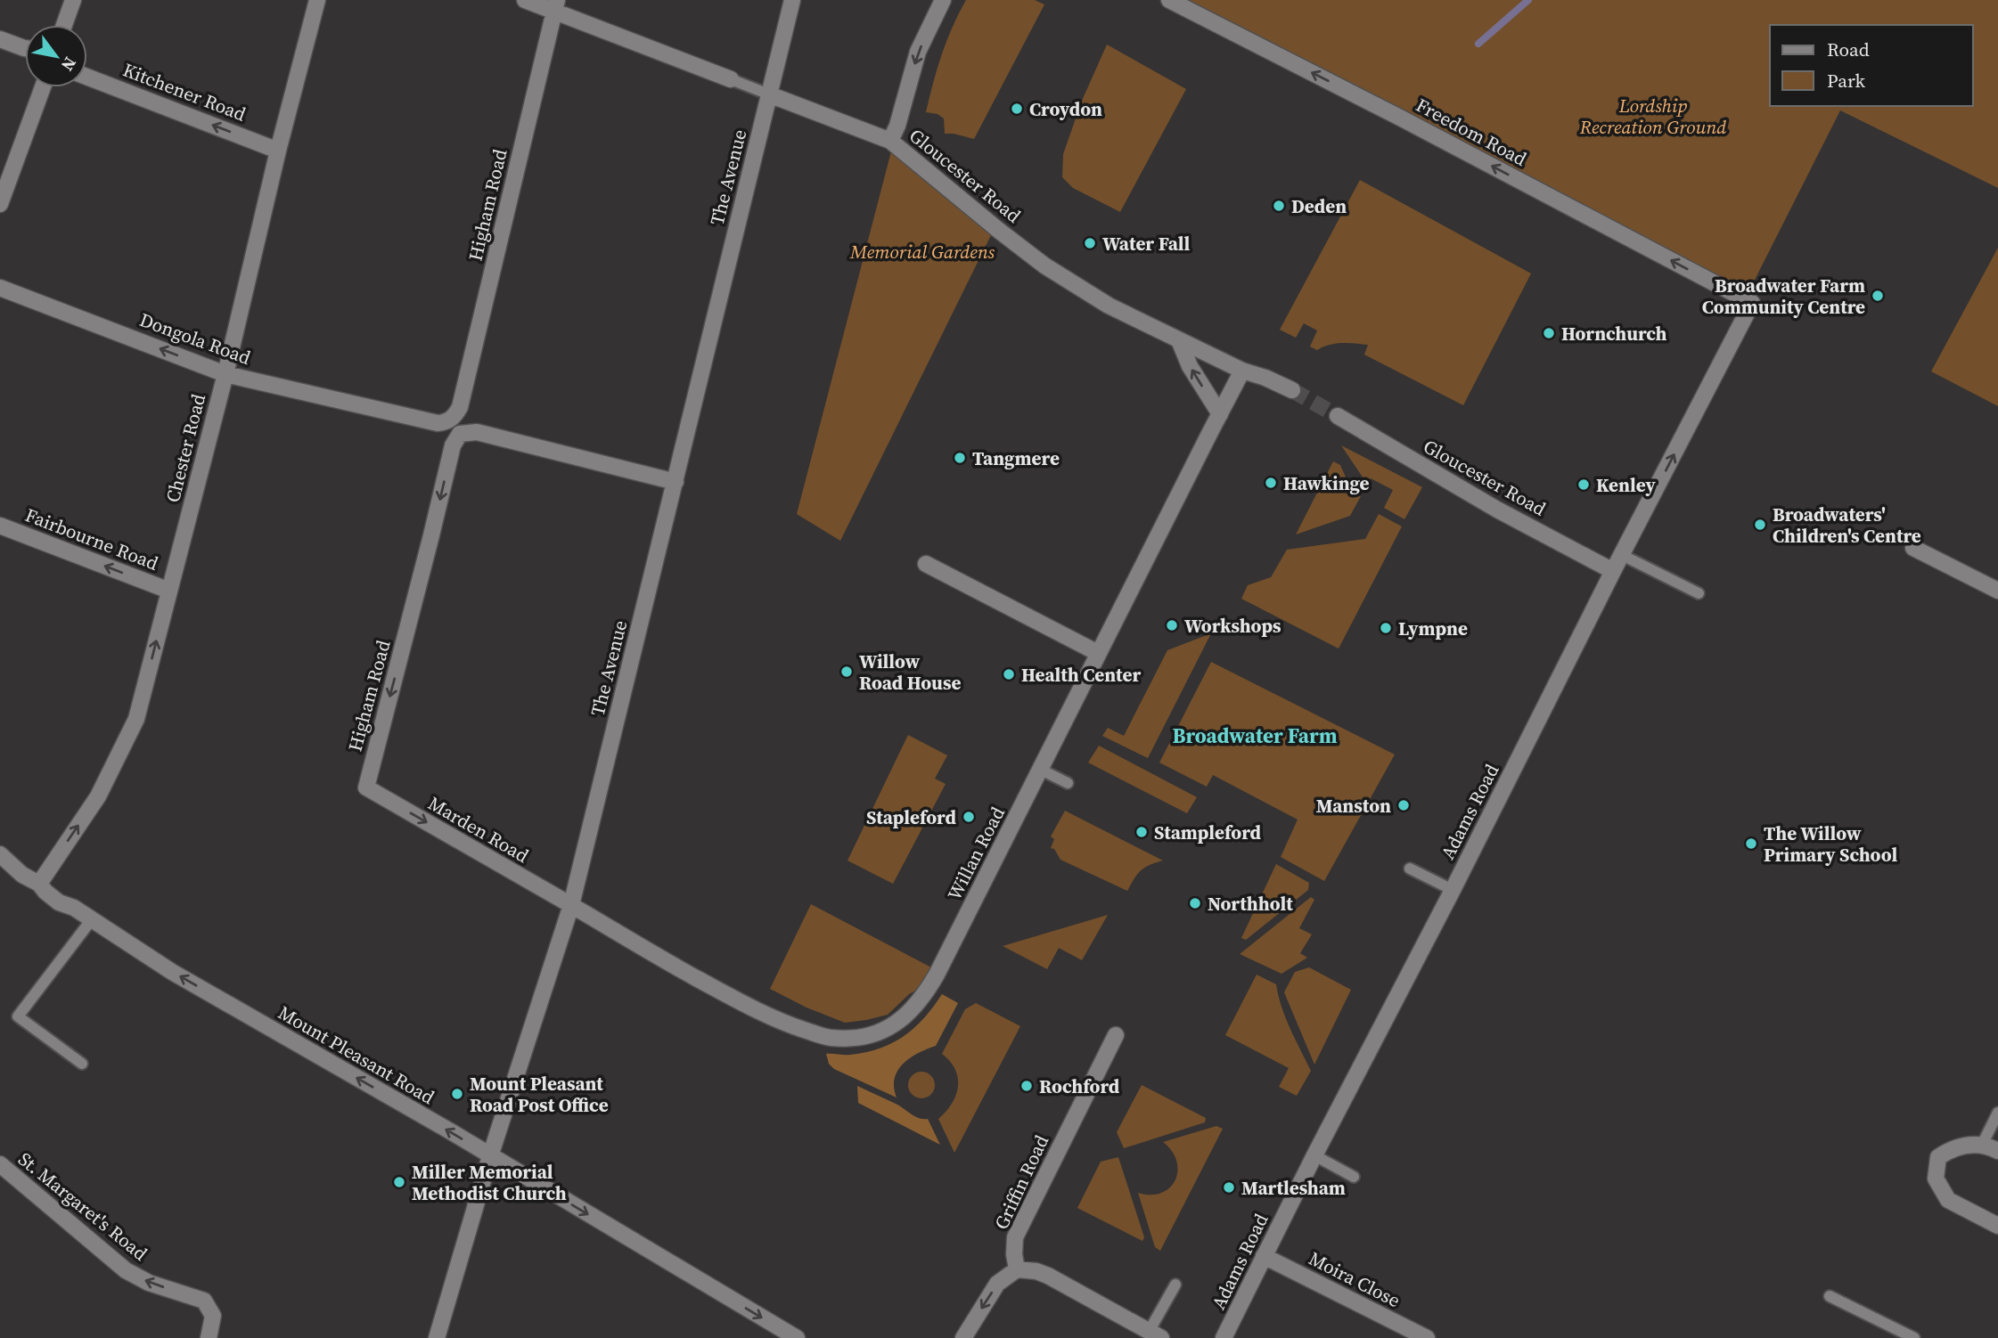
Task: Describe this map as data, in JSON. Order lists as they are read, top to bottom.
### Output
{
  "streets": {
    "street": [
      "Kitchener Road",
      "Freedom Road",
      "Gloucester Road",
      "The Avenue",
      "Higham Road",
      "Dongola Road",
      "Chester Road",
      "Fairbourne Road",
      "Adams Road",
      "Marden Road",
      "Willan Road",
      "Mount Pleasant Road",
      "Griffin Road",
      "St. Margaret's Road",
      "Moira Close"
    ]
  },
  "crossings": [
    ["Kitchener Road", "Chester Road"],
    ["Freedom Road", "Adams Road"],
    ["Gloucester Road", "The Avenue"],
    ["Gloucester Road", "Higham Road"],
    ["Gloucester Road", "Adams Road"],
    ["Gloucester Road", "Willan Road"],
    ["The Avenue", "Higham Road"],
    ["The Avenue", "Marden Road"],
    ["The Avenue", "Willan Road"],
    ["The Avenue", "Mount Pleasant Road"],
    ["Higham Road", "Dongola Road"],
    ["Higham Road", "Marden Road"],
    ["Dongola Road", "Chester Road"],
    ["Chester Road", "Fairbourne Road"],
    ["Chester Road", "Mount Pleasant Road"],
    ["Adams Road", "Moira Close"],
    ["Marden Road", "Willan Road"]
  ],
  "one_way": [
    "Kitchener Road",
    "Freedom Road",
    "Dongola Road",
    "Fairbourne Road",
    "Marden Road",
    "St. Margaret's Road"
  ],
  "districts": ["Broadwater Farm"],
  "parks": ["Lordship Recreation Ground", "Memorial Gardens"],
  "places": [
    "Croydon",
    "Deden",
    "Water Fall",
    "Broadwater Farm Community Centre",
    "Hornchurch",
    "Tangmere",
    "Hawkinge",
    "Kenley",
    "Broadwaters' Children's Centre",
    "Workshops",
    "Lympne",
    "Willow Road House",
    "Health Center",
    "Manston",
    "Stapleford",
    "Stampleford",
    "The Willow Primary School",
    "Northholt",
    "Rochford",
    "Mount Pleasant Road Post Office",
    "Miller Memorial Methodist Church",
    "Martlesham"
  ],
  "legend": ["Road", "Park"],
  "north": "bottom right"
}
